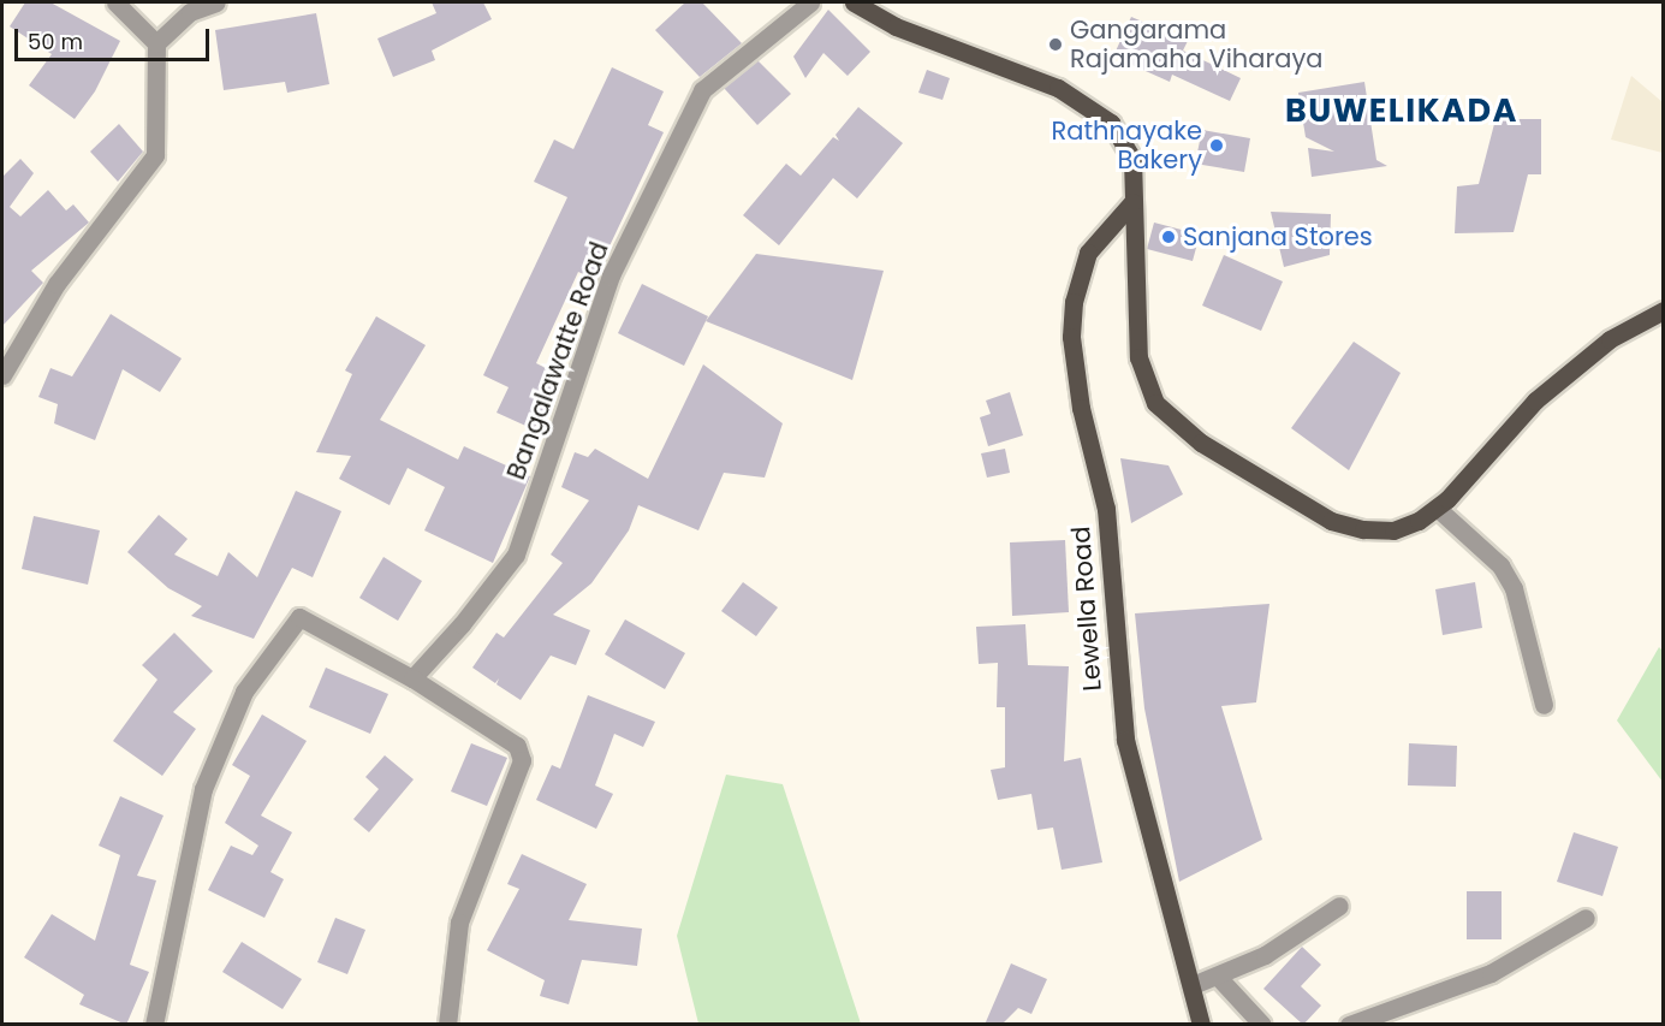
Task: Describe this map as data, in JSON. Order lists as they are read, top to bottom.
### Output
{
  "streets": {
    "main road": ["Lewella Road"],
    "street": ["Bangalawatte Road"]
  },
  "districts": ["BUWELIKADA"],
  "places": ["Gangarama Rajamaha Viharaya", "Rathnayake Bakery", "Sanjana Stores"],
  "scale_bar": "50 m"
}
